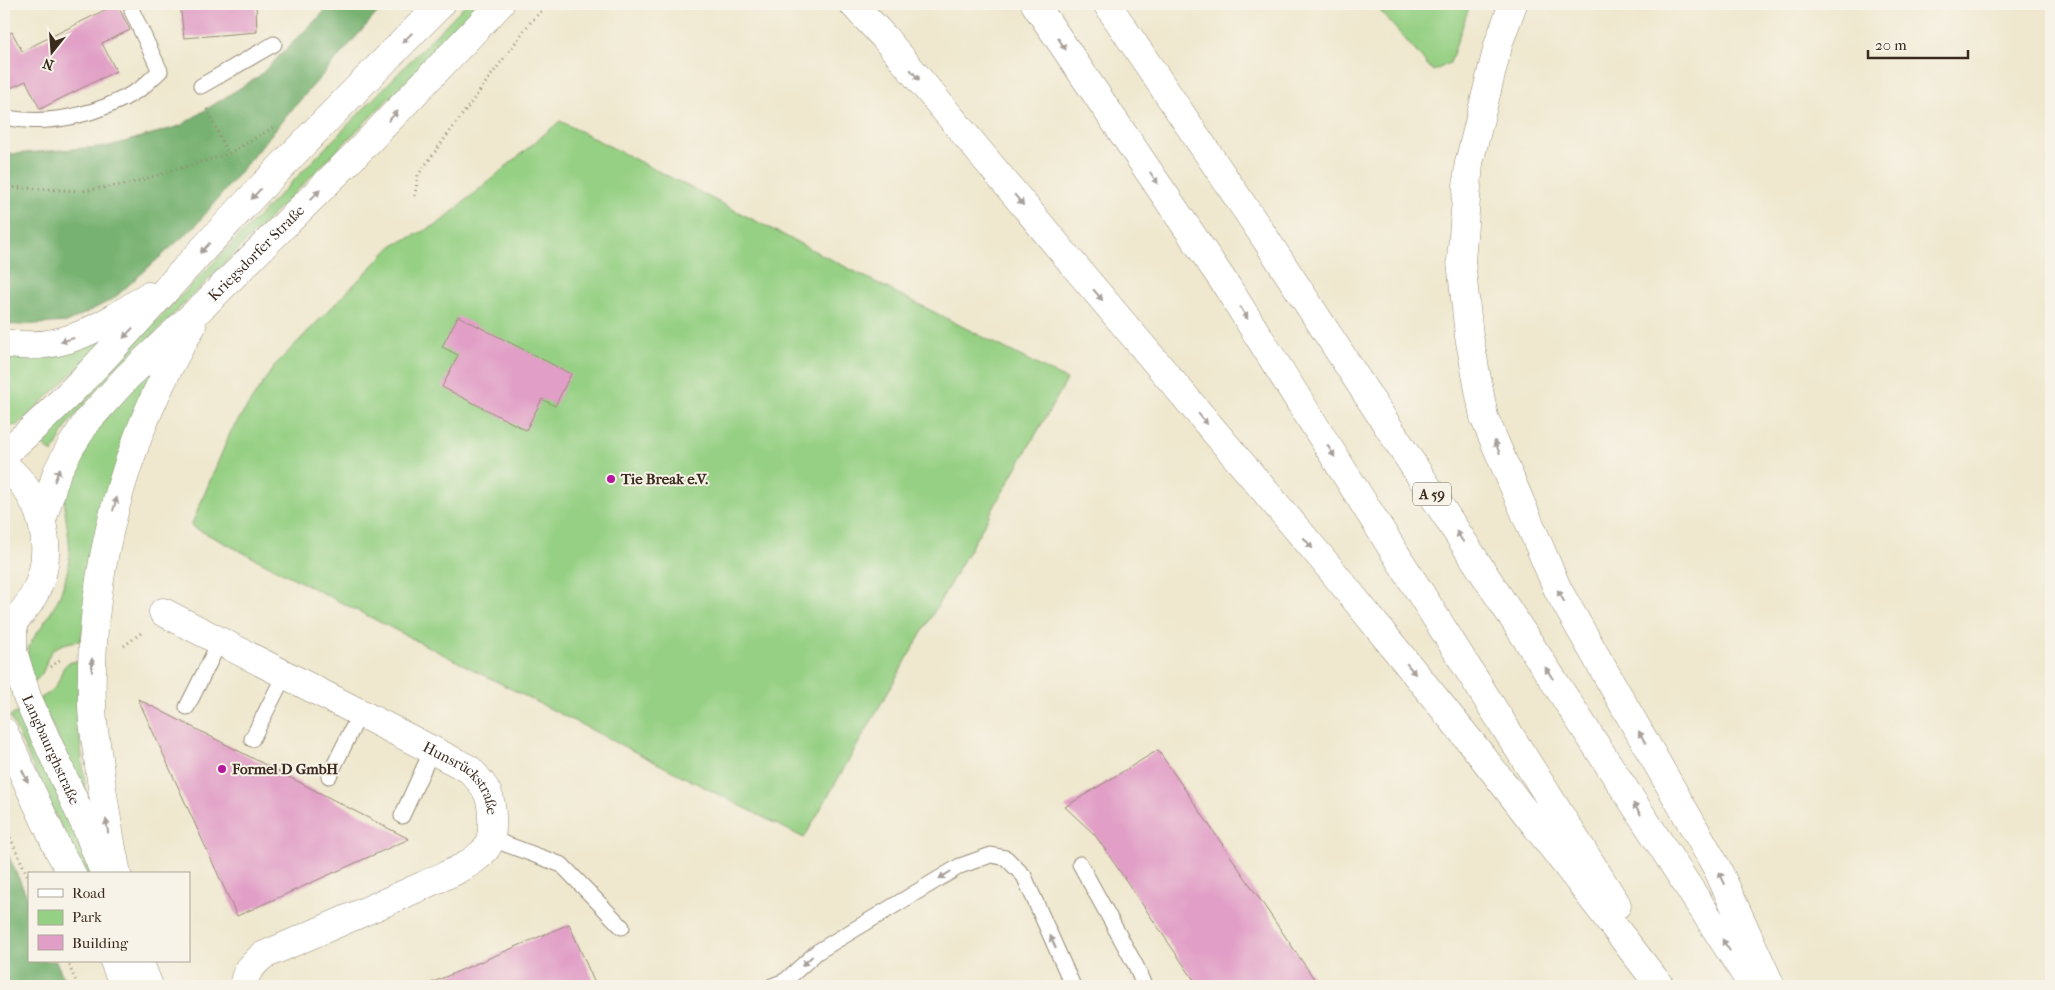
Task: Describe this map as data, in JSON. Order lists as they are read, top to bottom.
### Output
{
  "streets": {
    "main road": [
      "Kriegsdorfer Straße",
      "A 59",
      "Langbaurghstraße",
      "Hunsrückstraße"
    ]
  },
  "places": ["Tie Break e.V.", "Formel D GmbH"],
  "legend": ["Road", "Park", "Building"],
  "scale_bar": "20 m",
  "north": "bottom"
}
